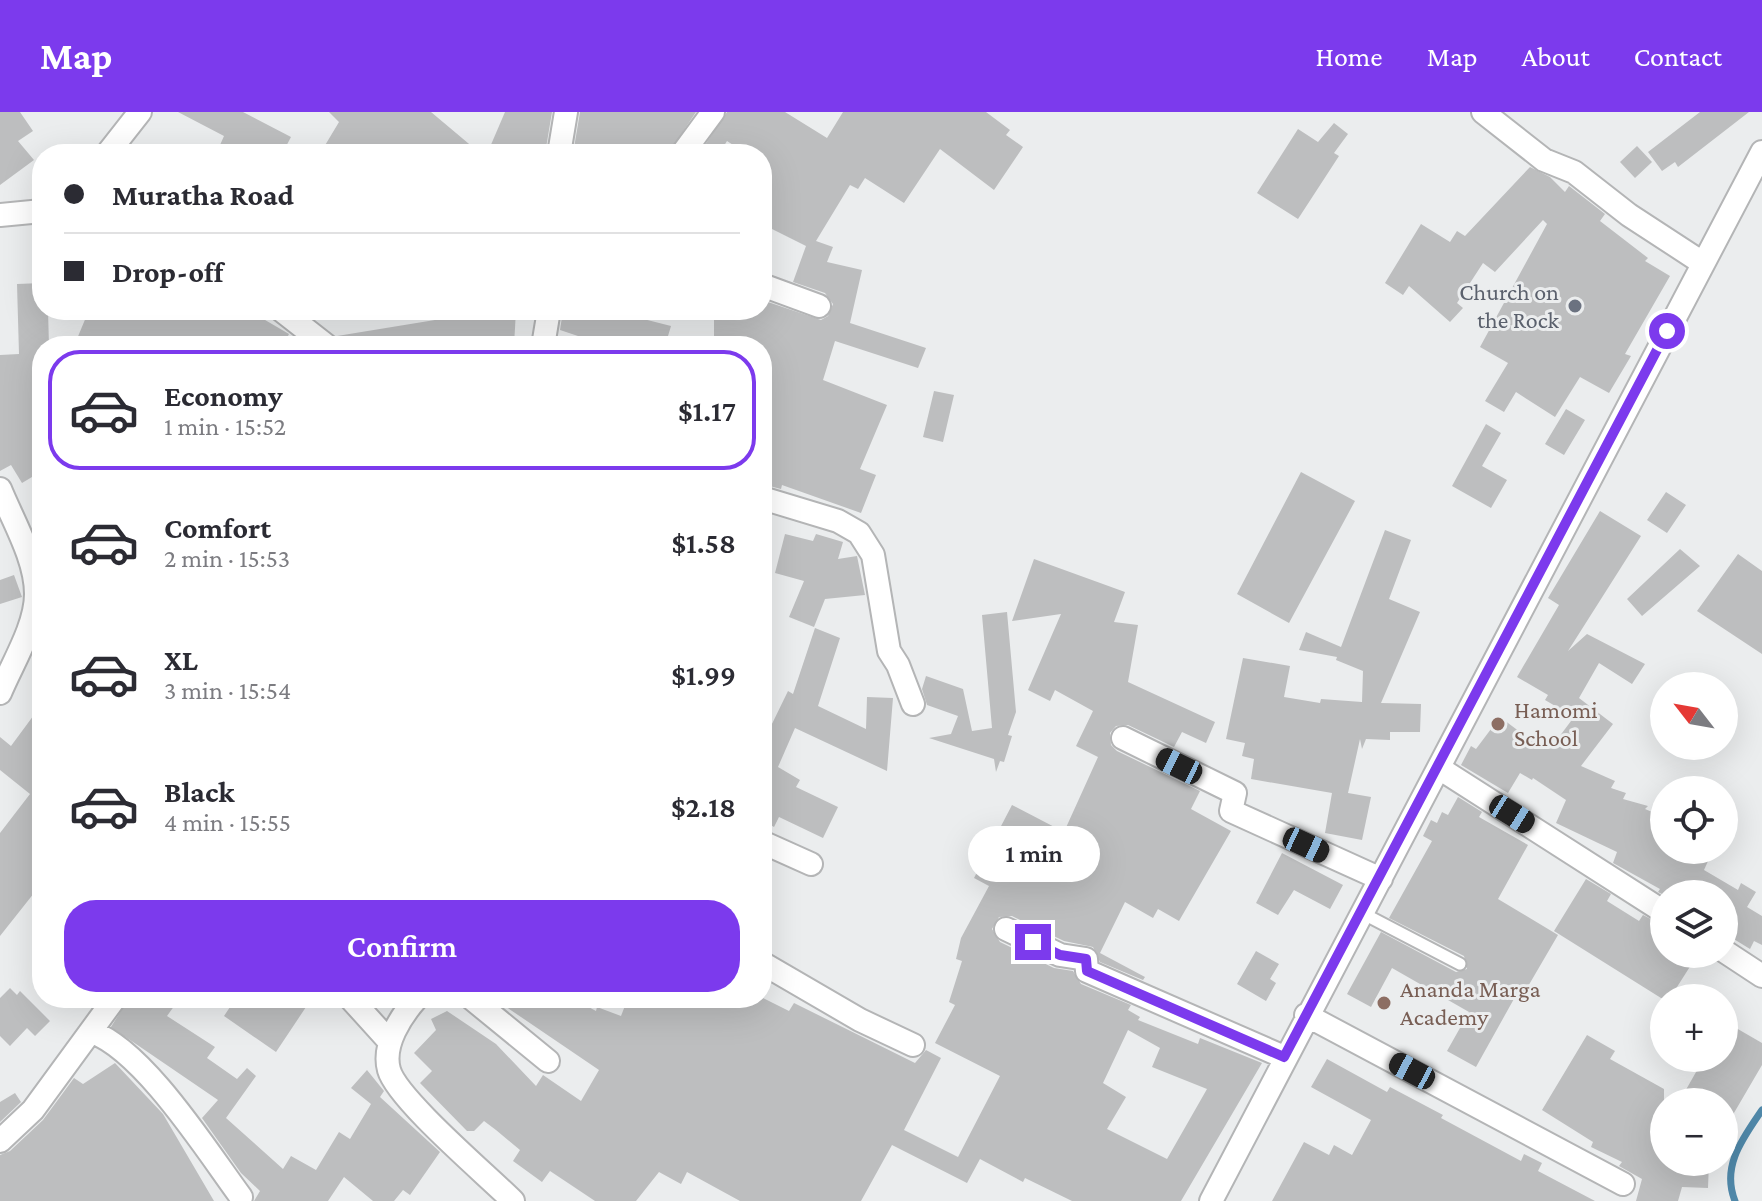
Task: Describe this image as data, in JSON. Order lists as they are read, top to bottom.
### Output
{
  "places": ["Church on the Rock", "Hamomi School", "Ananda Marga Academy"],
  "north": "top left",
  "page": {
    "header": "Map",
    "nav": [
      "Home",
      "Map",
      "About",
      "Contact"
    ],
    "banner": ["Muratha Road", "Drop-off"],
    "list": [
      {
        "name": "Economy",
        "note": "1 min · 15:52",
        "value": "$1.17"
      },
      {
        "name": "Comfort",
        "note": "2 min · 15:53",
        "value": "$1.58"
      },
      {
        "name": "XL",
        "note": "3 min · 15:54",
        "value": "$1.99"
      },
      {
        "name": "Black",
        "note": "4 min · 15:55",
        "value": "$2.18"
      }
    ],
    "map_buttons": ["+", "−"],
    "bubble": "1 min",
    "buttons": "Confirm"
  }
}
